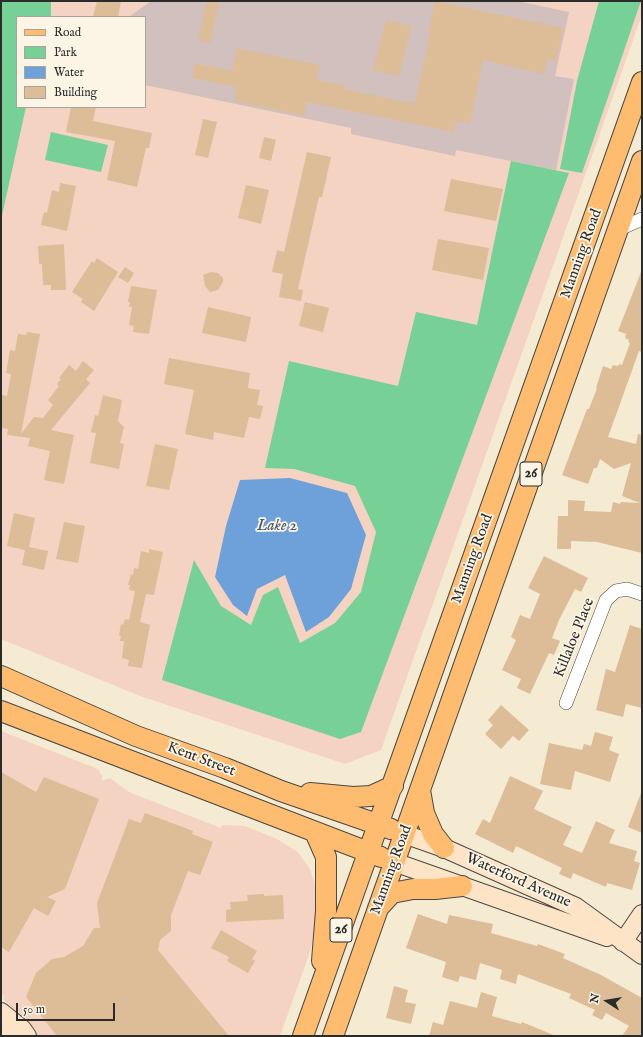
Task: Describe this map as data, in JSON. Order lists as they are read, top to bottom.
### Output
{
  "streets": {
    "main road": ["Manning Road", "26", "Kent Street"],
    "street": ["Killaloe Place", "Waterford Avenue"]
  },
  "crossings": [
    ["Manning Road", "Kent Street"],
    ["Manning Road", "Waterford Avenue"],
    ["Kent Street", "Waterford Avenue"]
  ],
  "water": ["Lake 2"],
  "legend": [
    "Road",
    "Park",
    "Water",
    "Building"
  ],
  "scale_bar": "50 m",
  "north": "left"
}
